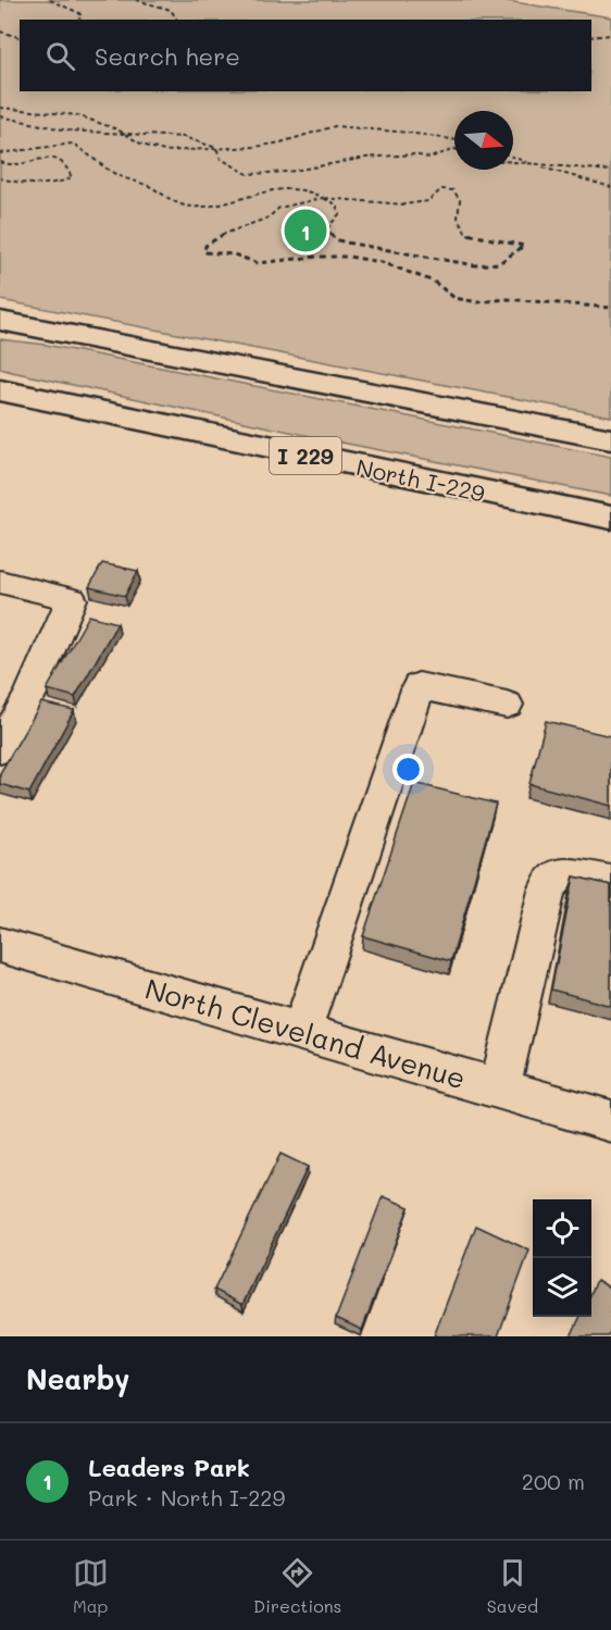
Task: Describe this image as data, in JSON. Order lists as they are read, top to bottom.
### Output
{
  "streets": {
    "highway": ["I 229", "North I-229"],
    "street": ["North Cleveland Avenue"]
  },
  "north": "right",
  "page": {
    "search": "Search here",
    "pins": "1",
    "heading": "Nearby",
    "list": [
      {
        "mark": "1",
        "name": "Leaders Park",
        "note": "Park · North I-229",
        "value": "200 m"
      }
    ],
    "nav": ["Map", "Directions", "Saved"]
  }
}
